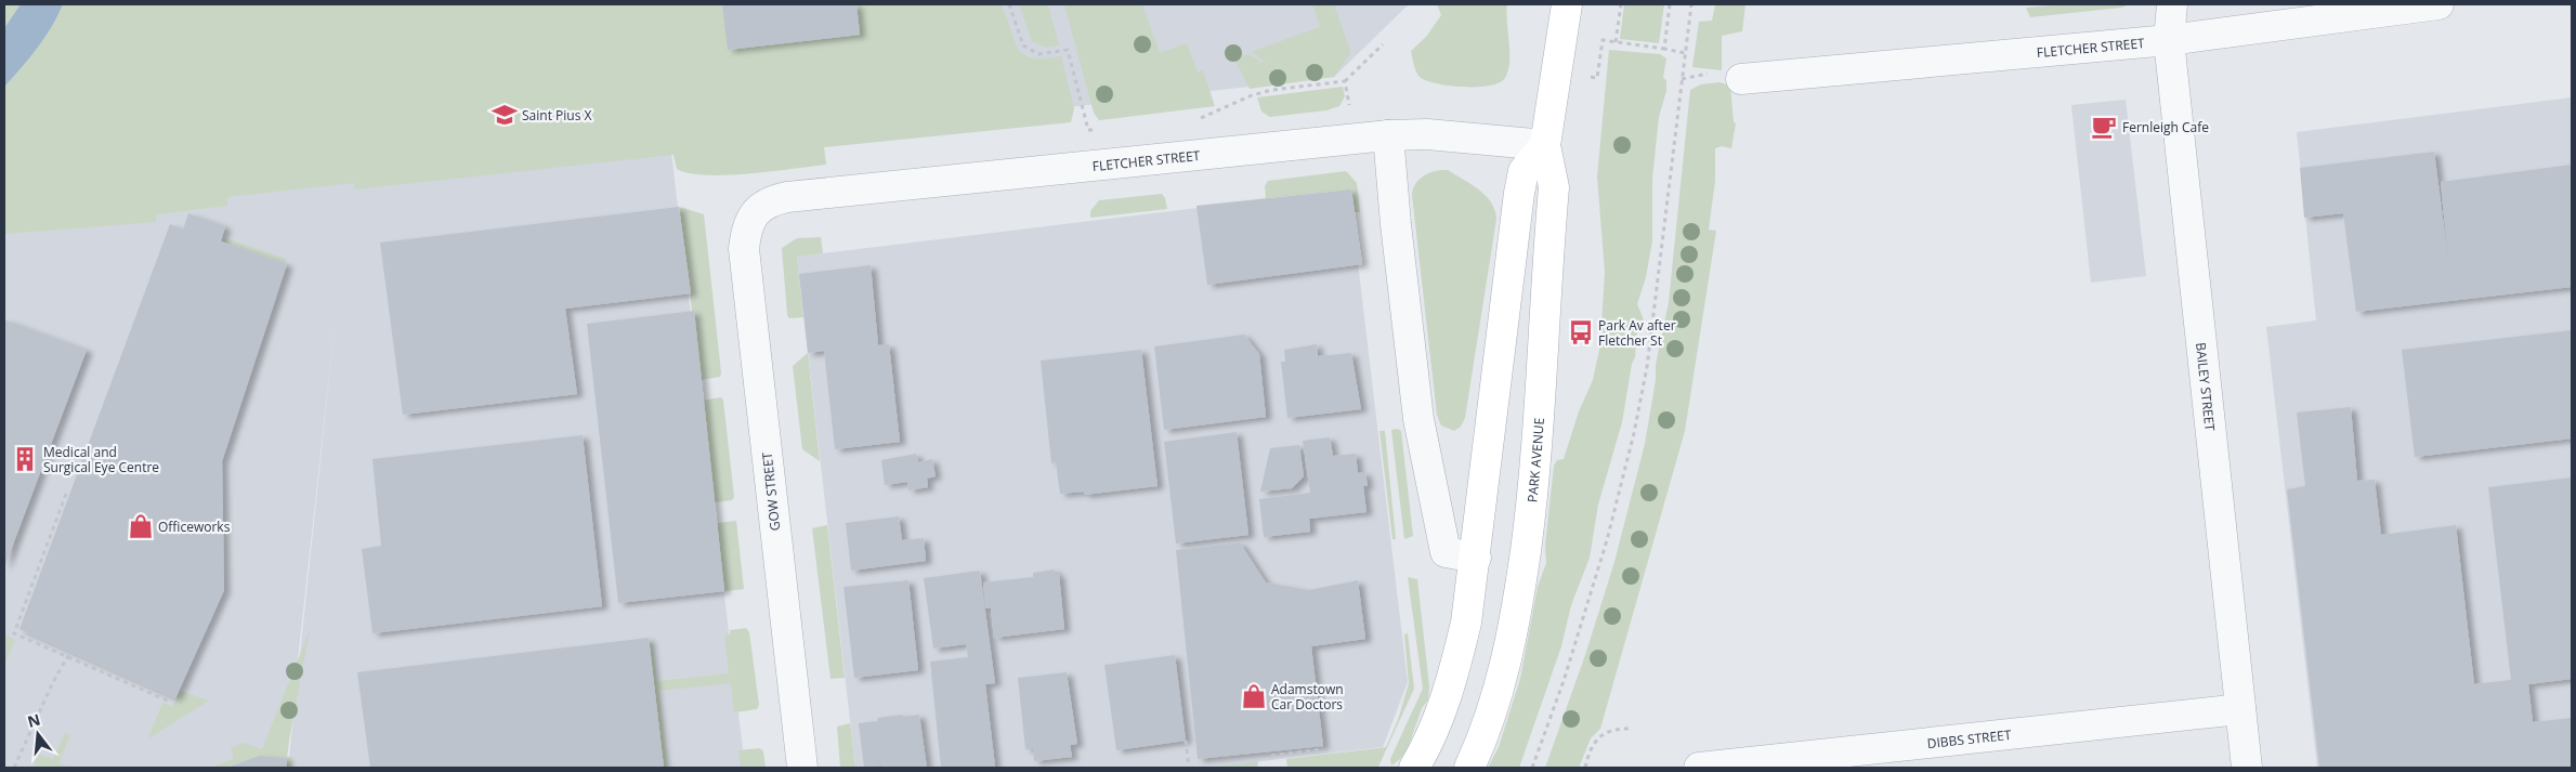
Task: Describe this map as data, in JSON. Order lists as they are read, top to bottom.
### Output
{
  "streets": {
    "main road": ["PARK AVENUE"],
    "street": [
      "FLETCHER STREET",
      "BAILEY STREET",
      "GOW STREET",
      "DIBBS STREET"
    ]
  },
  "crossings": [
    ["FLETCHER STREET", "BAILEY STREET"],
    ["FLETCHER STREET", "PARK AVENUE"],
    ["FLETCHER STREET", "GOW STREET"],
    ["BAILEY STREET", "DIBBS STREET"]
  ],
  "places": {
    "school or university": ["Saint Pius X"],
    "cafe": ["Fernleigh Cafe"],
    "bus stop": ["Park Av after Fletcher St"],
    "building": ["Medical and Surgical Eye Centre"],
    "shop": ["Officeworks", "Adamstown Car Doctors"]
  },
  "north": "top"
}
